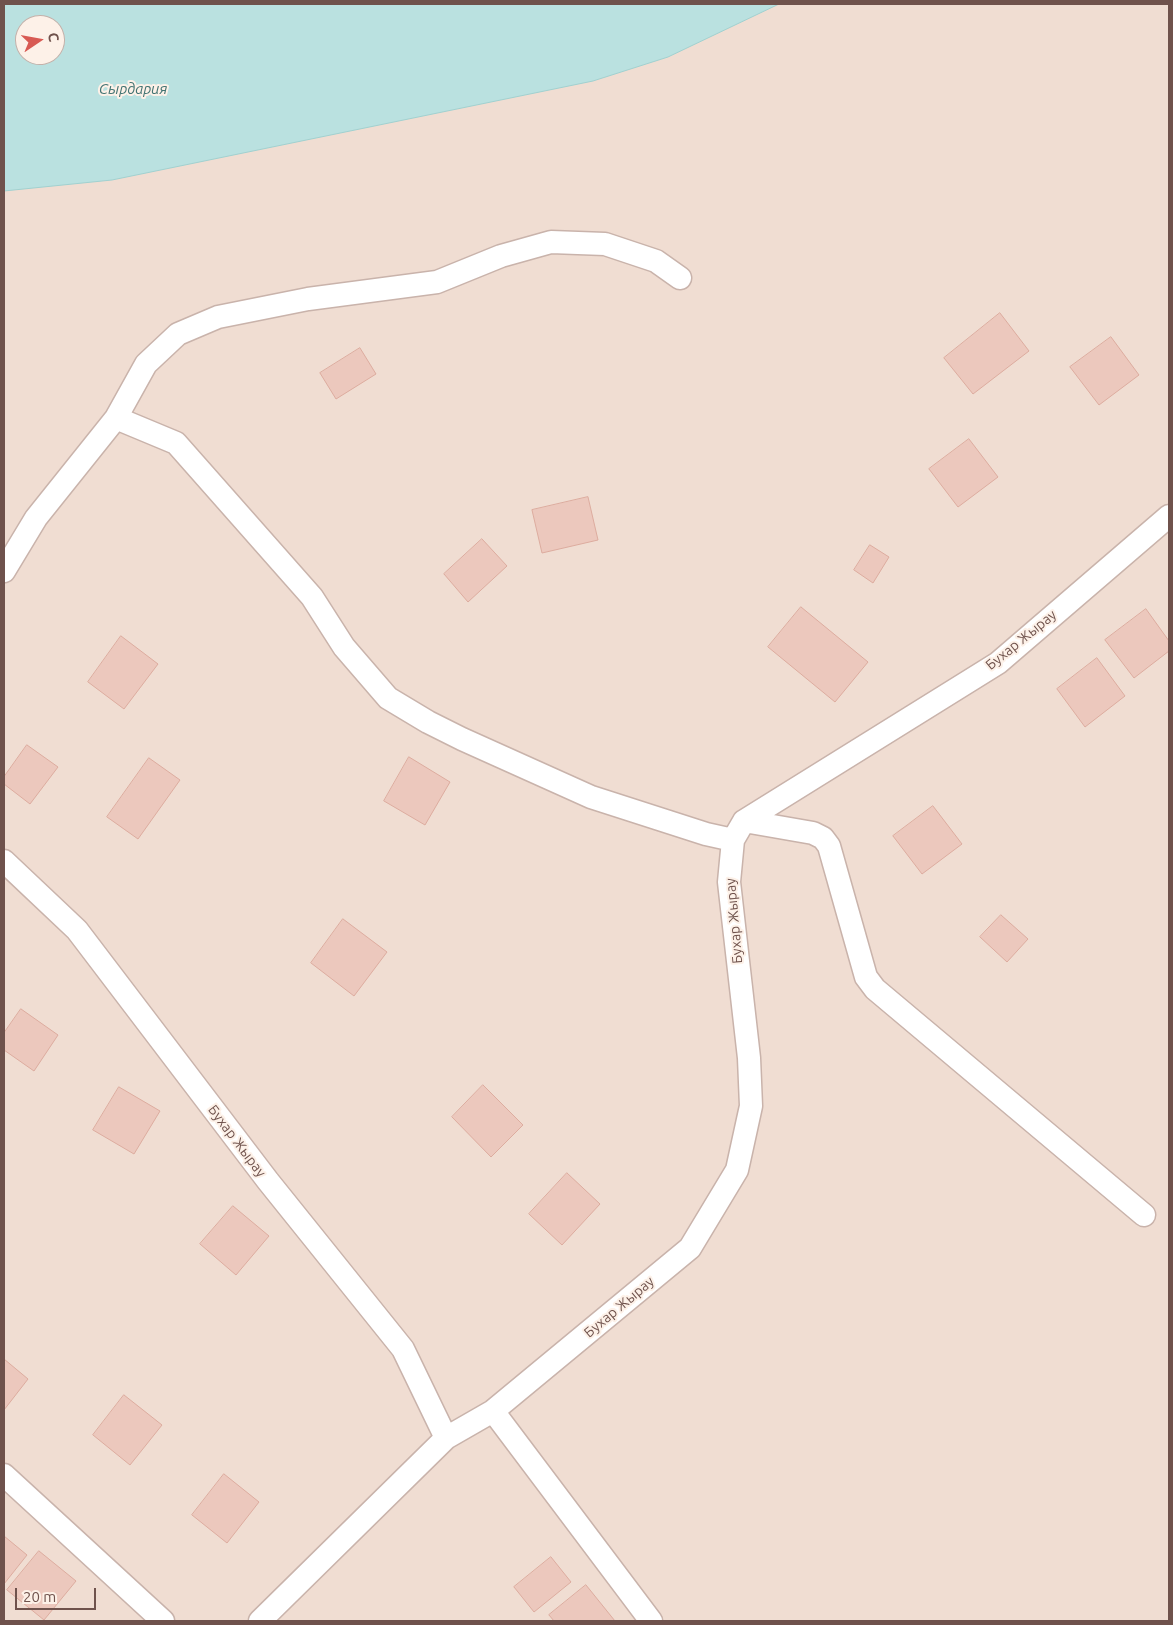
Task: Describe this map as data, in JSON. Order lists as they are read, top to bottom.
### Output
{
  "streets": {
    "street": ["Бухар Жырау"]
  },
  "water": ["Сырдария"],
  "scale_bar": "20 m",
  "north": "right"
}
